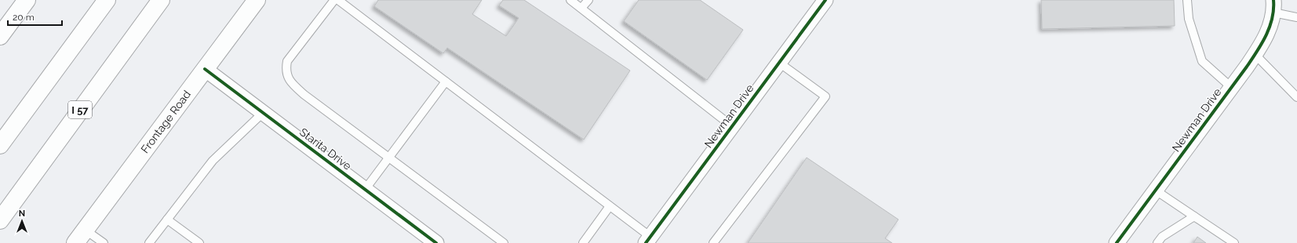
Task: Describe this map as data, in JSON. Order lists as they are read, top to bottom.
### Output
{
  "streets": {
    "main road": ["I 57", "Frontage Road"],
    "street": ["Newman Drive", "Starita Drive"]
  },
  "crossings": [
    ["Frontage Road", "Starita Drive"]
  ],
  "scale_bar": "20 m",
  "north": "top"
}
